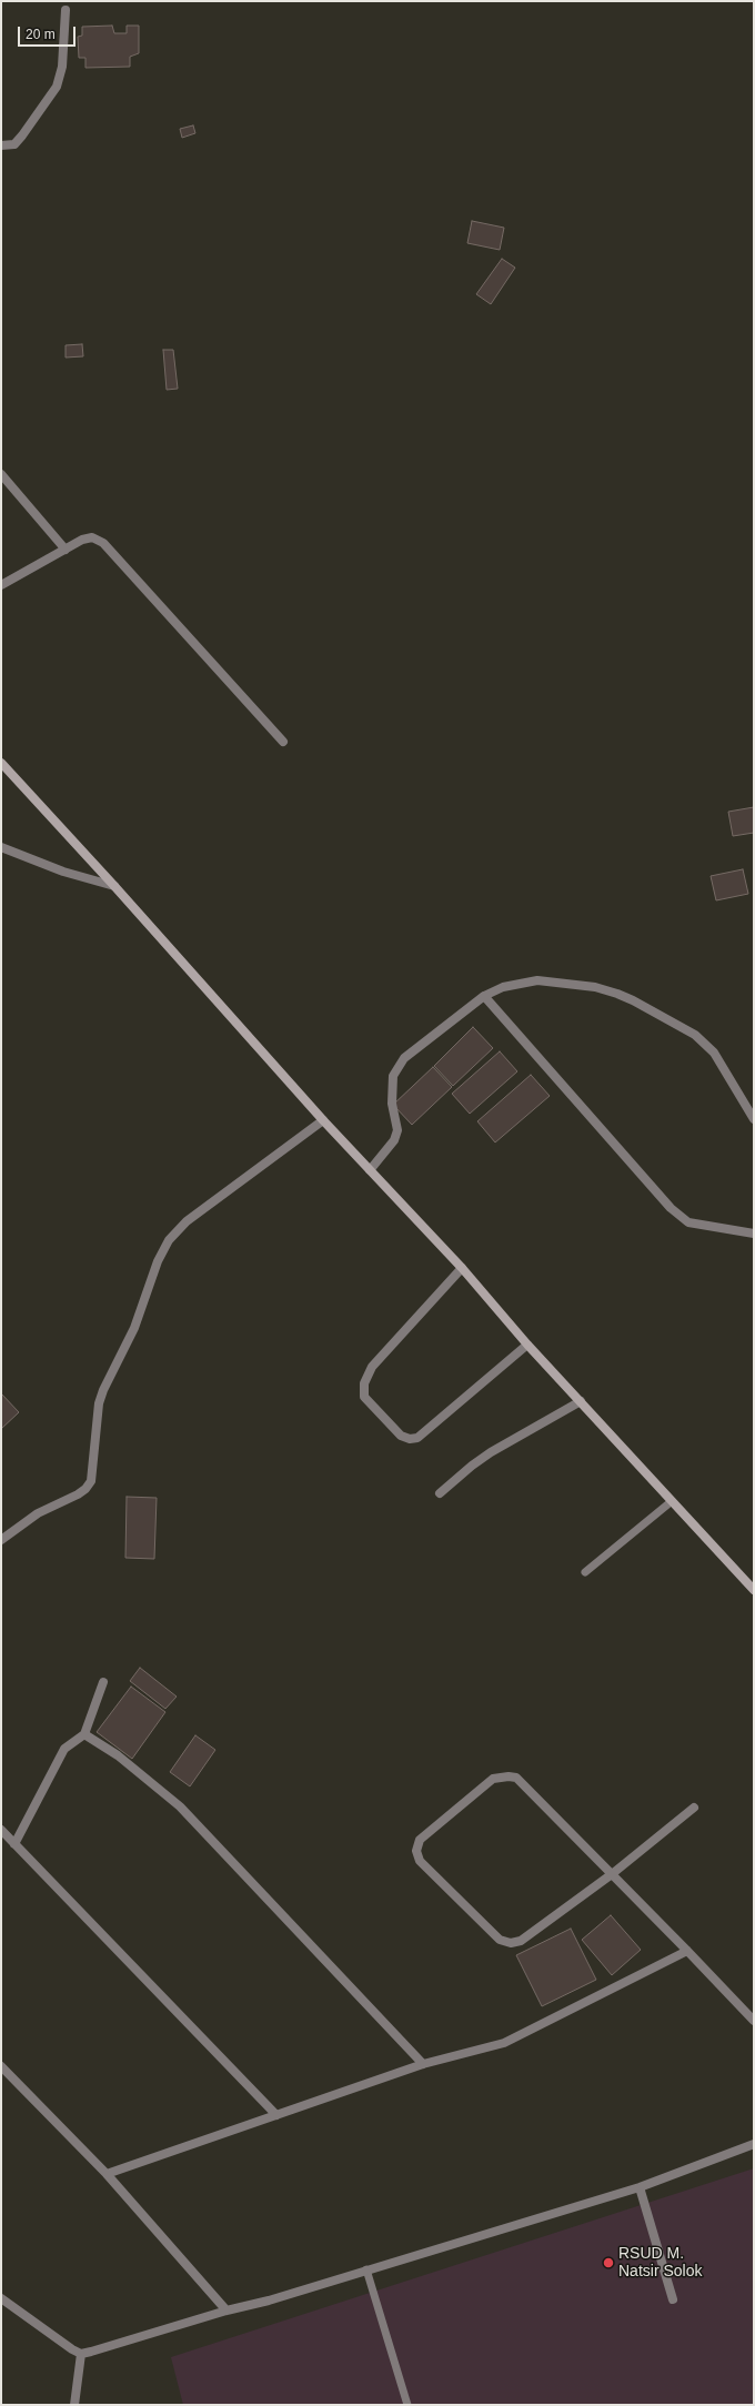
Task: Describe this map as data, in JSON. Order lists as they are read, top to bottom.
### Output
{
  "places": ["RSUD M. Natsir Solok"],
  "scale_bar": "20 m"
}
